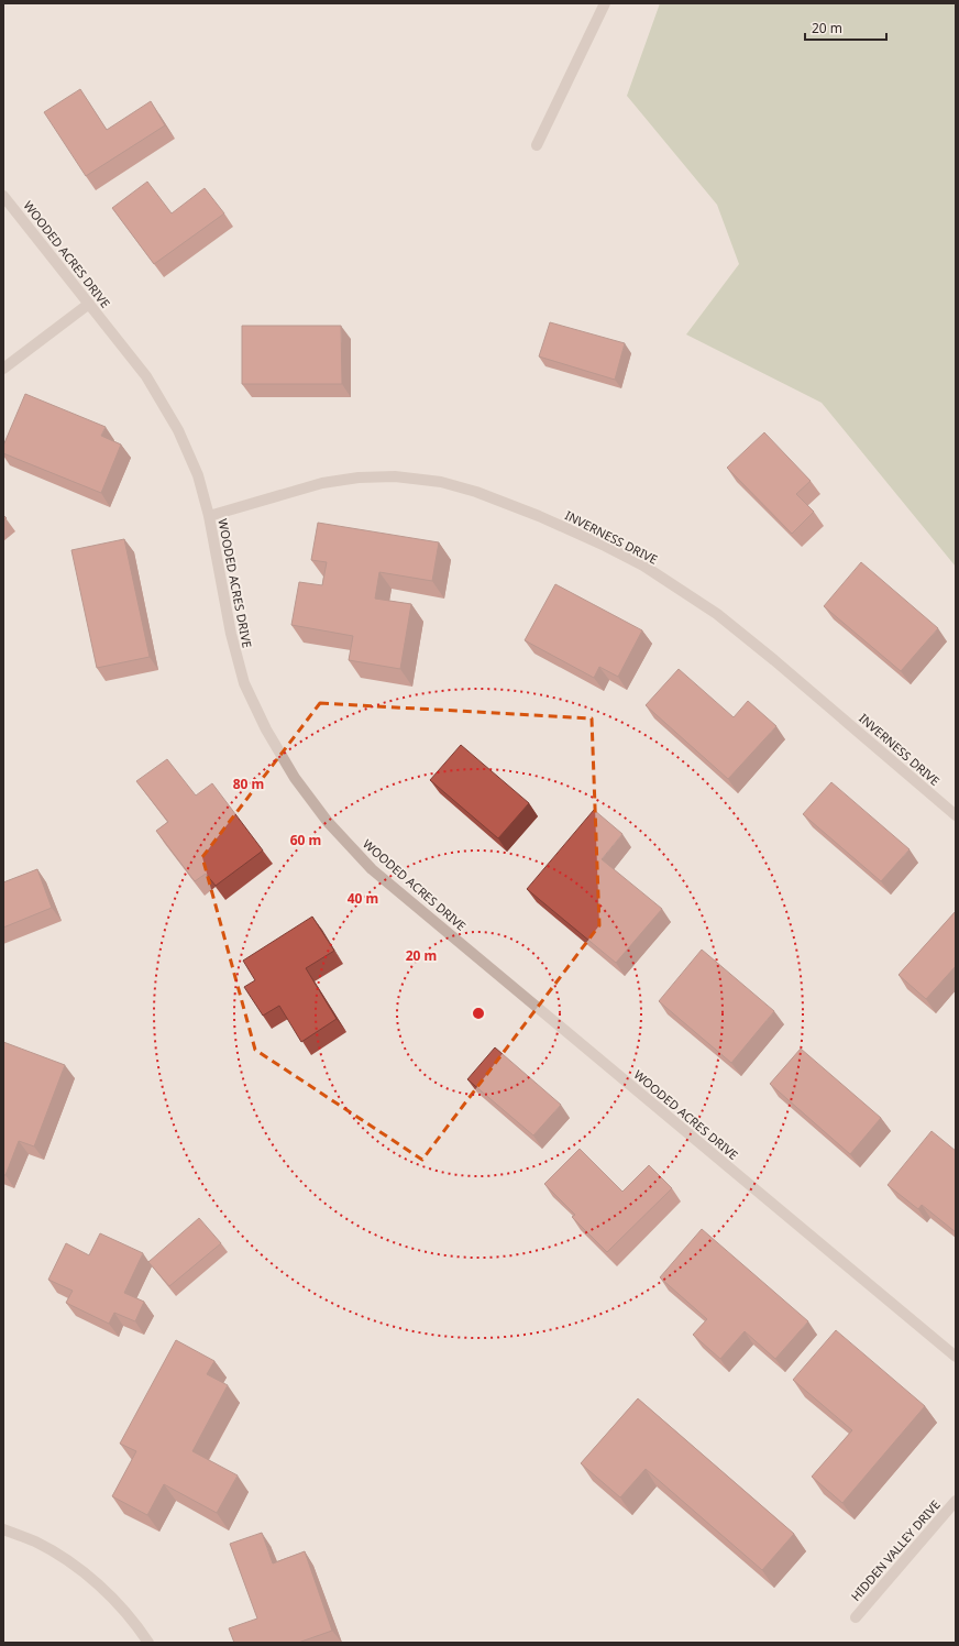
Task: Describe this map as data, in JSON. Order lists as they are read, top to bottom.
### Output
{
  "streets": {
    "street": ["WOODED ACRES DRIVE", "INVERNESS DRIVE", "HIDDEN VALLEY DRIVE"]
  },
  "crossings": [
    ["WOODED ACRES DRIVE", "INVERNESS DRIVE"]
  ],
  "scale_bar": "20 m",
  "rings": [
    "80 m",
    "60 m",
    "40 m",
    "20 m"
  ]
}
